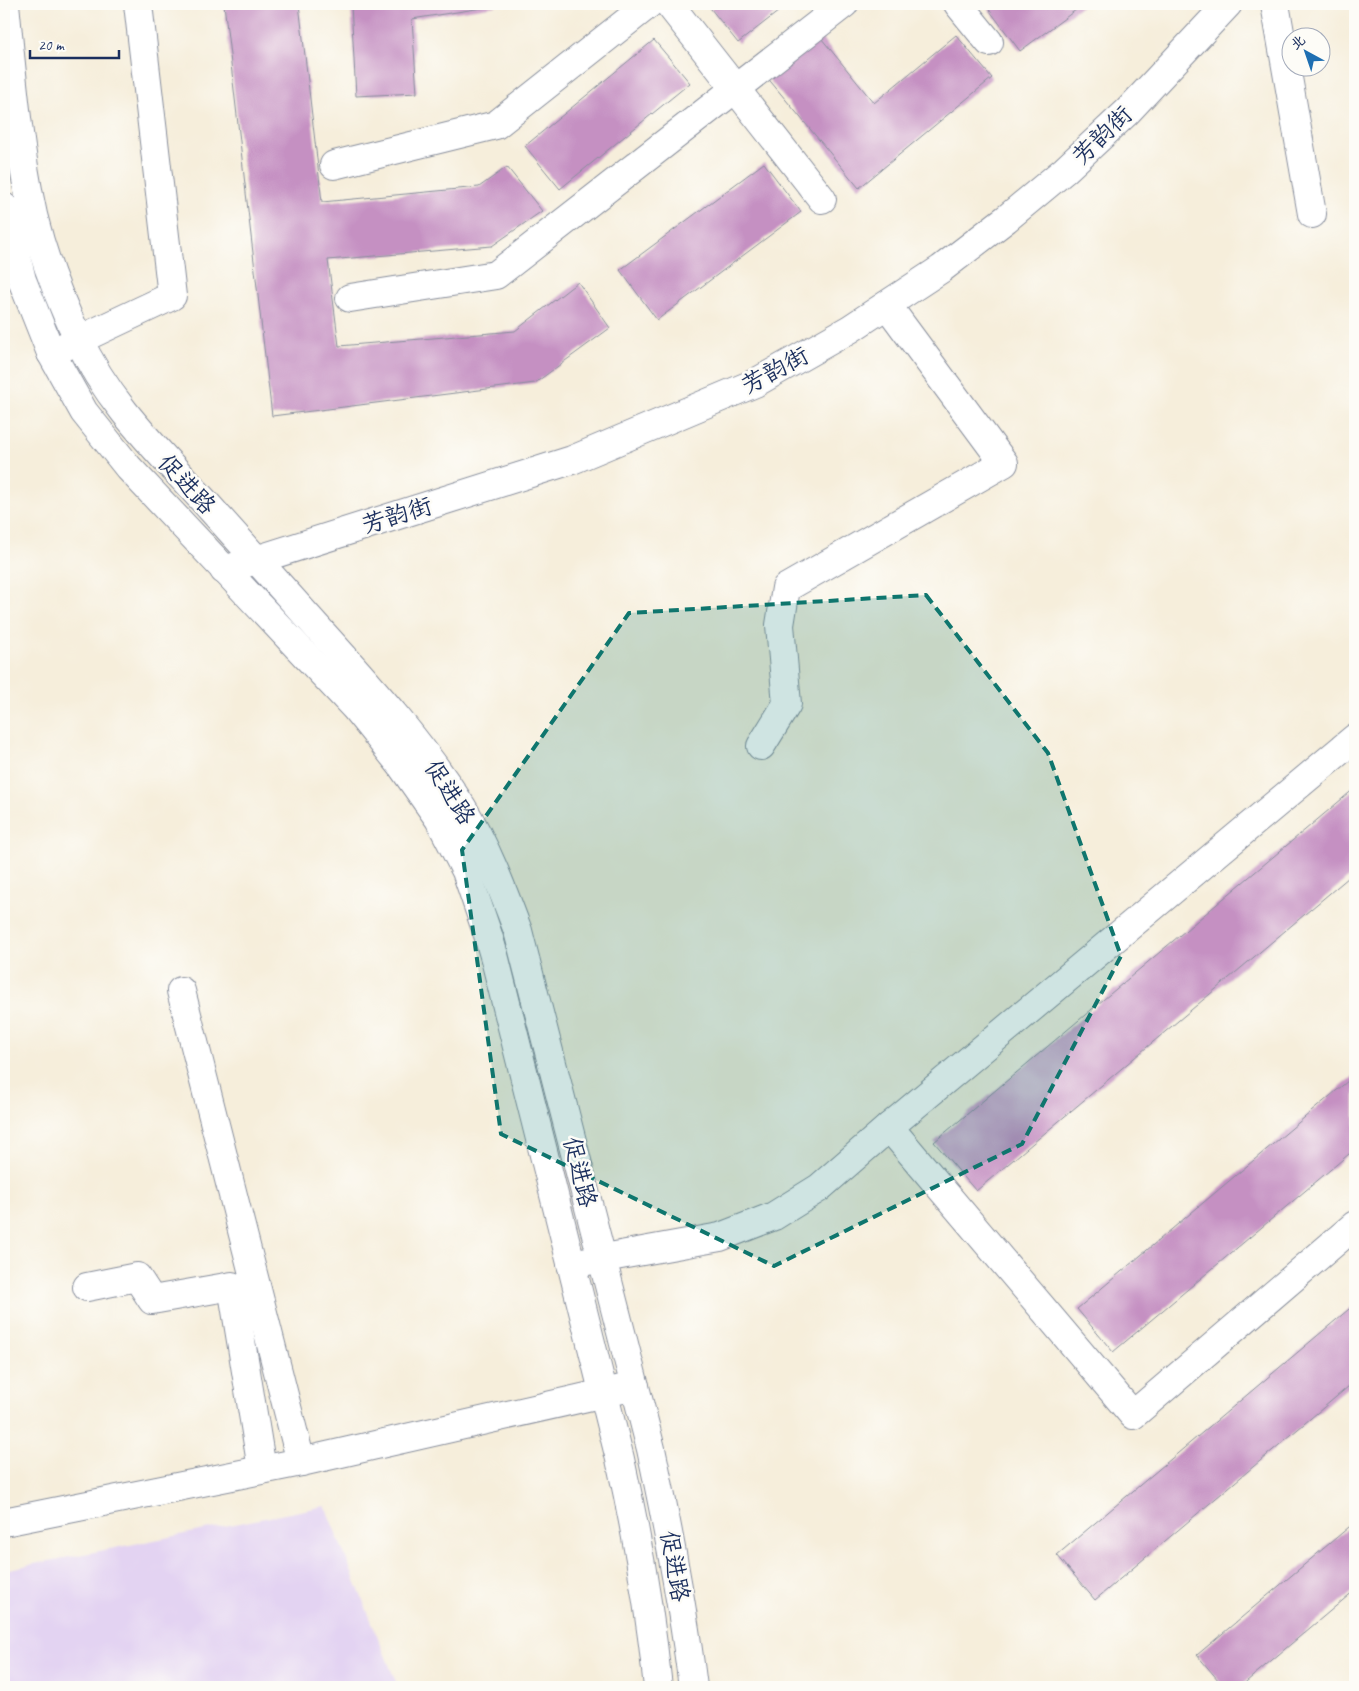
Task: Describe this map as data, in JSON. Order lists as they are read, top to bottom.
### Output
{
  "streets": {
    "street": ["芳韵街", "促进路"]
  },
  "crossings": [
    ["芳韵街", "促进路"]
  ],
  "scale_bar": "20 m",
  "north": "top left"
}
